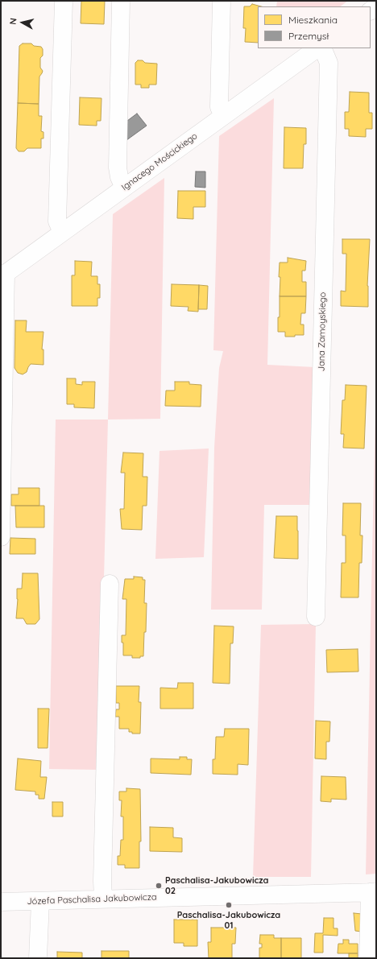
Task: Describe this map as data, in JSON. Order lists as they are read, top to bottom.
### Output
{
  "streets": {
    "street": ["Ignacego Mościckiego", "Jana Zamoyskiego", "Józefa Paschalisa Jakubowicza"]
  },
  "places": ["Paschalisa-Jakubowicza 02", "Paschalisa-Jakubowicza 01"],
  "legend": ["Mieszkania", "Przemysł"],
  "north": "left"
}
